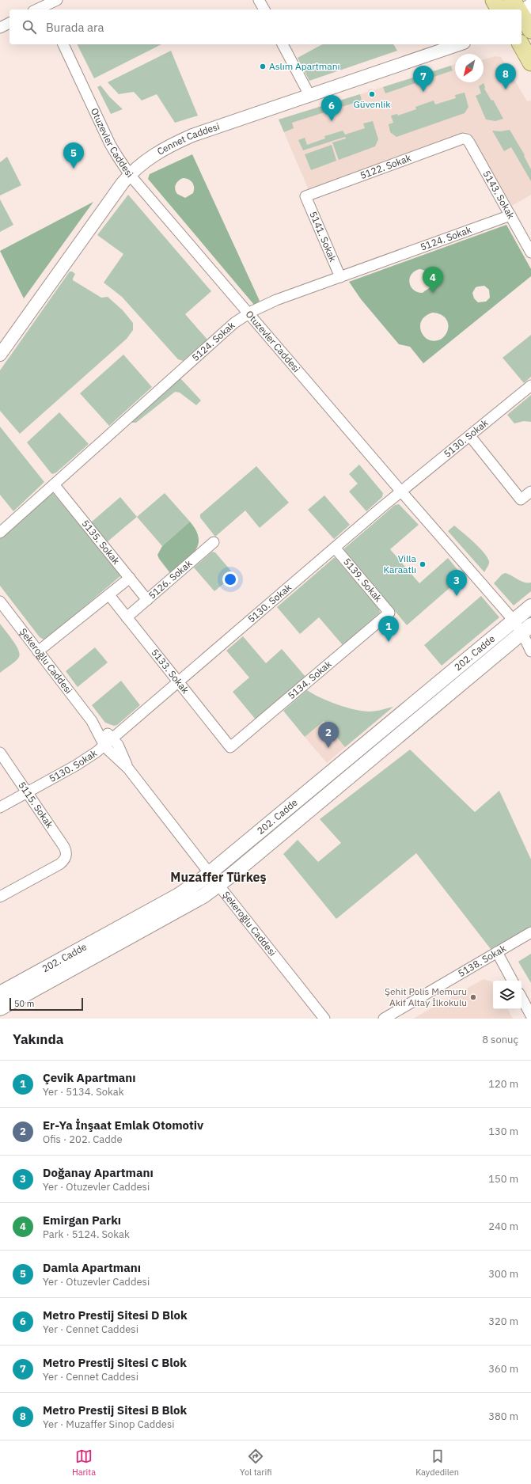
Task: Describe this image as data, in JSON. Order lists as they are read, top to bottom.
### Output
{
  "streets": {
    "main road": ["202. Cadde"],
    "street": [
      "Cennet Caddesi",
      "Otuzevler Caddesi",
      "5122. Sokak",
      "5143. Sokak",
      "5141. Sokak",
      "5124. Sokak",
      "5130. Sokak",
      "5135. Sokak",
      "5126. Sokak",
      "5139. Sokak",
      "Şekeroğlu Caddesi",
      "5133. Sokak",
      "5134. Sokak",
      "5115. Sokak",
      "5138. Sokak"
    ]
  },
  "crossings": [
    ["Cennet Caddesi", "Otuzevler Caddesi"],
    ["Otuzevler Caddesi", "5124. Sokak"],
    ["Otuzevler Caddesi", "5130. Sokak"],
    ["Otuzevler Caddesi", "202. Cadde"],
    ["5122. Sokak", "5143. Sokak"],
    ["5122. Sokak", "5141. Sokak"],
    ["5143. Sokak", "5124. Sokak"],
    ["5141. Sokak", "5124. Sokak"],
    ["5124. Sokak", "5135. Sokak"],
    ["5130. Sokak", "5139. Sokak"],
    ["5130. Sokak", "Şekeroğlu Caddesi"],
    ["5130. Sokak", "5133. Sokak"],
    ["5130. Sokak", "5115. Sokak"],
    ["5135. Sokak", "5126. Sokak"],
    ["5126. Sokak", "5133. Sokak"],
    ["5139. Sokak", "5134. Sokak"],
    ["202. Cadde", "Şekeroğlu Caddesi"],
    ["5133. Sokak", "5134. Sokak"]
  ],
  "districts": ["Muzaffer Türkeş"],
  "places": [
    "Aslım Apartmanı",
    "Güvenlik",
    "Villa Karaatlı",
    "Şehit Polis Memuru Akif Altay İlkokulu"
  ],
  "scale_bar": "50 m",
  "north": "bottom left",
  "page": {
    "search": "Burada ara",
    "pins": [
      "8",
      "7",
      "6",
      "5",
      "4",
      "3",
      "1",
      "2"
    ],
    "scale": "50 m",
    "heading": ["Yakında", "8 sonuç"],
    "list": [
      {
        "mark": "1",
        "name": "Çevik Apartmanı",
        "note": "Yer · 5134. Sokak",
        "value": "120 m"
      },
      {
        "mark": "2",
        "name": "Er-Ya İnşaat Emlak Otomotiv",
        "note": "Ofis · 202. Cadde",
        "value": "130 m"
      },
      {
        "mark": "3",
        "name": "Doğanay Apartmanı",
        "note": "Yer · Otuzevler Caddesi",
        "value": "150 m"
      },
      {
        "mark": "4",
        "name": "Emirgan Parkı",
        "note": "Park · 5124. Sokak",
        "value": "240 m"
      },
      {
        "mark": "5",
        "name": "Damla Apartmanı",
        "note": "Yer · Otuzevler Caddesi",
        "value": "300 m"
      },
      {
        "mark": "6",
        "name": "Metro Prestij Sitesi D Blok",
        "note": "Yer · Cennet Caddesi",
        "value": "320 m"
      },
      {
        "mark": "7",
        "name": "Metro Prestij Sitesi C Blok",
        "note": "Yer · Cennet Caddesi",
        "value": "360 m"
      },
      {
        "mark": "8",
        "name": "Metro Prestij Sitesi B Blok",
        "note": "Yer · Muzaffer Sinop Caddesi",
        "value": "380 m"
      }
    ],
    "nav": ["Harita", "Yol tarifi", "Kaydedilen"]
  }
}
